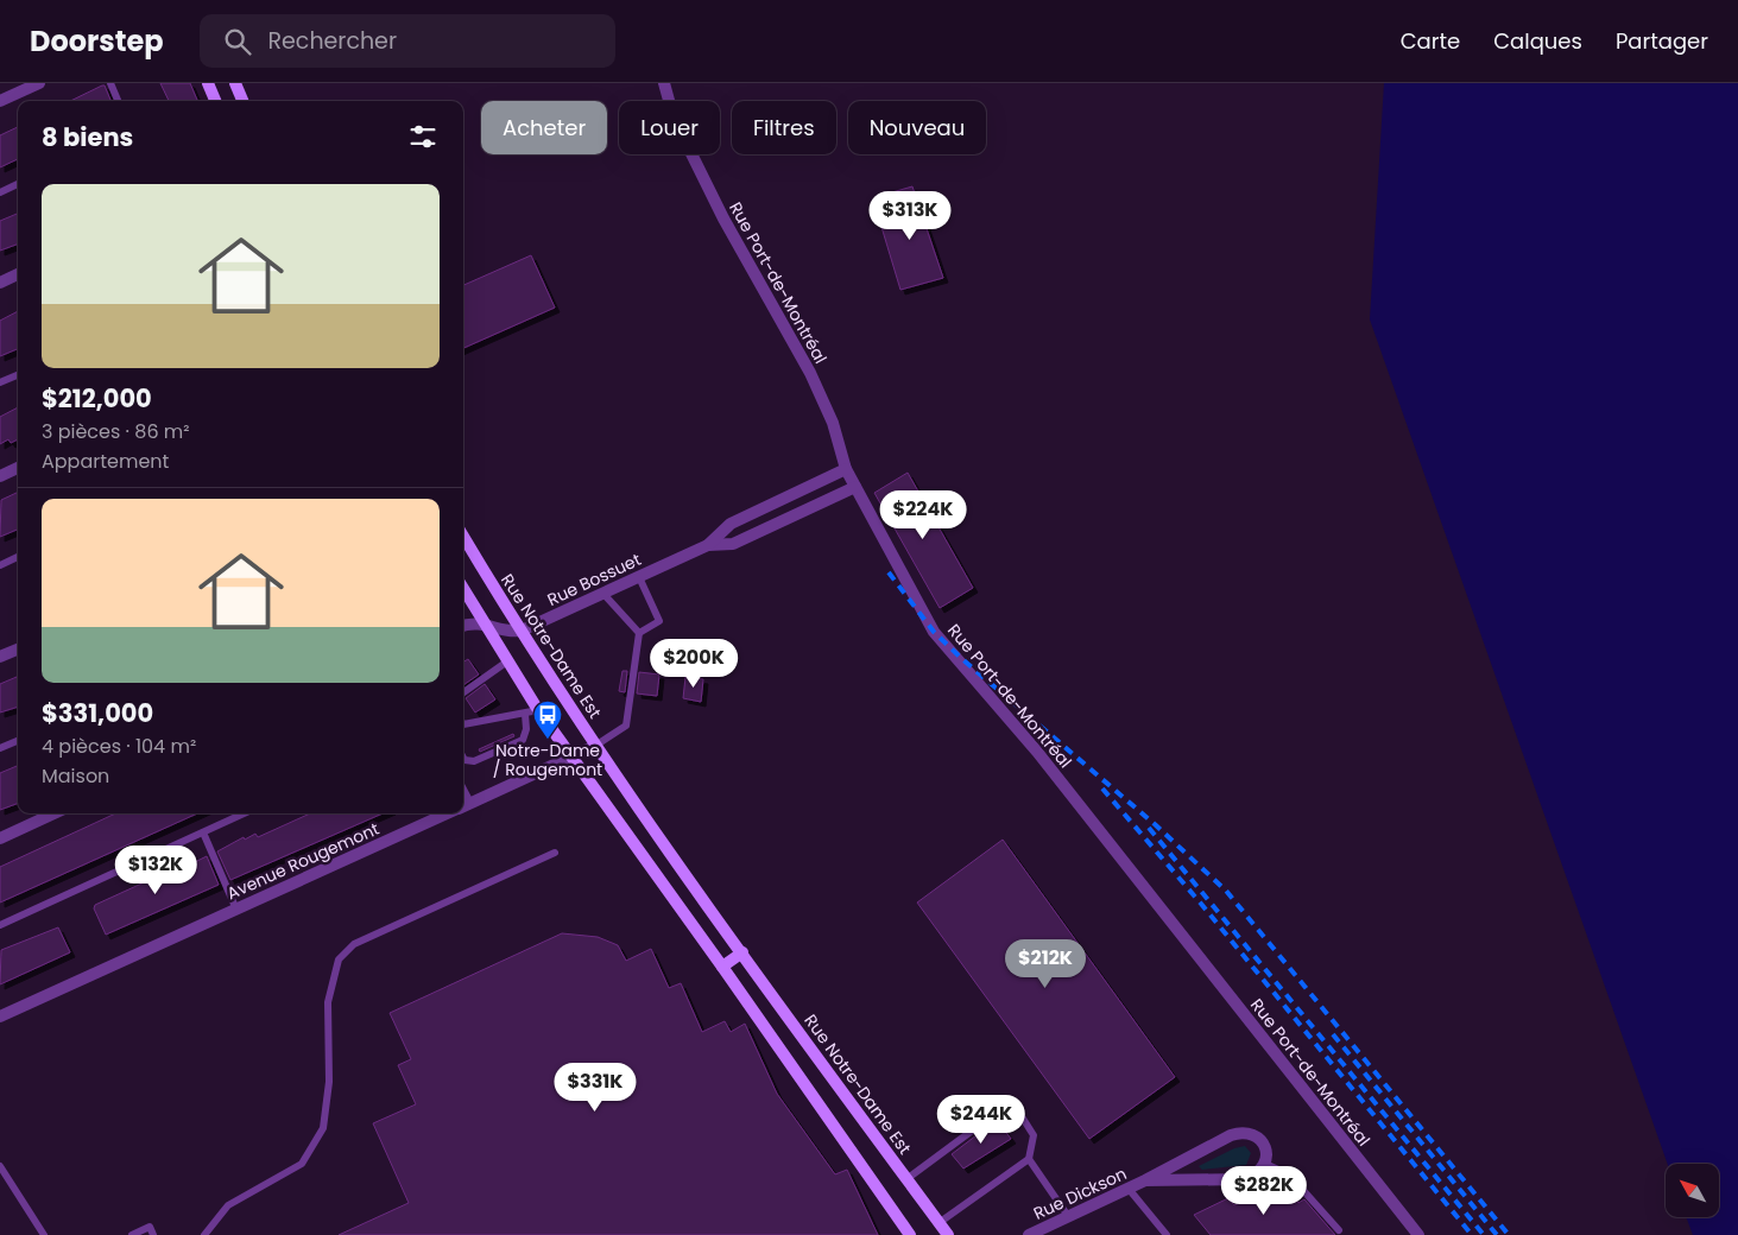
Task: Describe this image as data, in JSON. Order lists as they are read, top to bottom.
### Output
{
  "streets": {
    "main road": ["Rue Notre-Dame Est"],
    "street": [
      "Rue Port-de-Montréal",
      "Rue Bossuet",
      "Avenue Rougemont",
      "Rue Dickson"
    ]
  },
  "crossings": [
    ["Rue Port-de-Montréal", "Rue Bossuet"],
    ["Rue Bossuet", "Rue Notre-Dame Est"],
    ["Rue Notre-Dame Est", "Avenue Rougemont"]
  ],
  "places": {
    "bus stop": ["Notre-Dame / Rougemont"]
  },
  "north": "top left",
  "page": {
    "header": "Doorstep",
    "search": "Rechercher",
    "nav": ["Carte", "Calques", "Partager"],
    "chip": [
      "Acheter",
      "Louer",
      "Filtres",
      "Nouveau"
    ],
    "heading": "8 biens",
    "list": [
      {
        "name": "$212,000",
        "note": "3 pièces · 86 m² · Appartement"
      },
      {
        "name": "$331,000",
        "note": "4 pièces · 104 m² · Maison"
      }
    ],
    "price": [
      "$313K",
      "$224K",
      "$200K",
      "$132K",
      "$212K",
      "$331K",
      "$244K",
      "$282K"
    ]
  }
}
